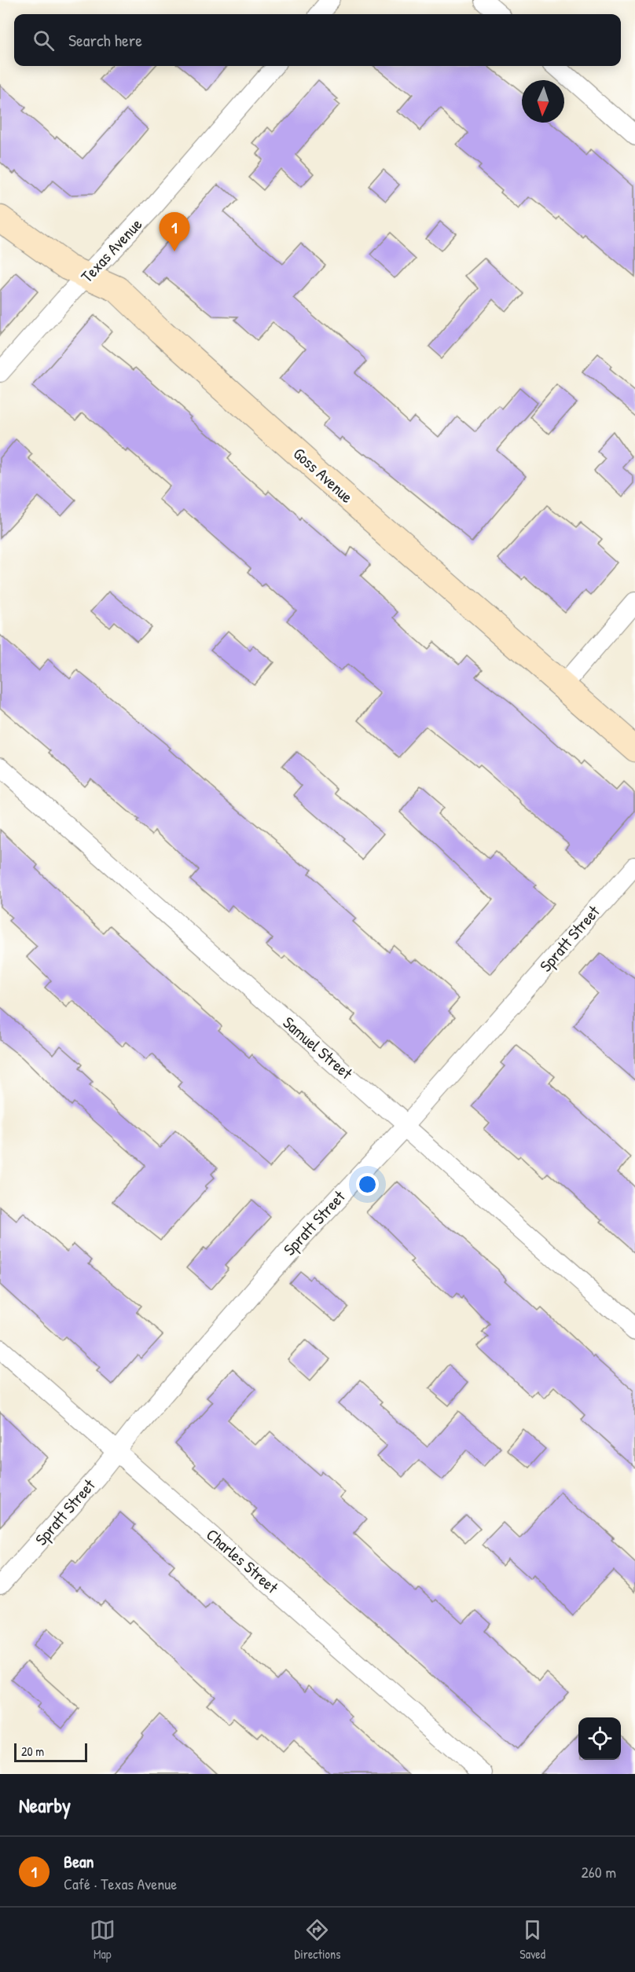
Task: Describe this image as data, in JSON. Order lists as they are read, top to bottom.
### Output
{
  "streets": {
    "main road": ["Goss Avenue"],
    "street": [
      "Texas Avenue",
      "Spratt Street",
      "Samuel Street",
      "Charles Street"
    ]
  },
  "crossings": [
    ["Texas Avenue", "Goss Avenue"],
    ["Spratt Street", "Samuel Street"],
    ["Spratt Street", "Charles Street"]
  ],
  "scale_bar": "20 m",
  "north": "bottom",
  "page": {
    "search": "Search here",
    "pins": "1",
    "scale": "20 m",
    "heading": "Nearby",
    "list": [
      {
        "mark": "1",
        "name": "Bean",
        "note": "Café · Texas Avenue",
        "value": "260 m"
      }
    ],
    "nav": ["Map", "Directions", "Saved"]
  }
}
